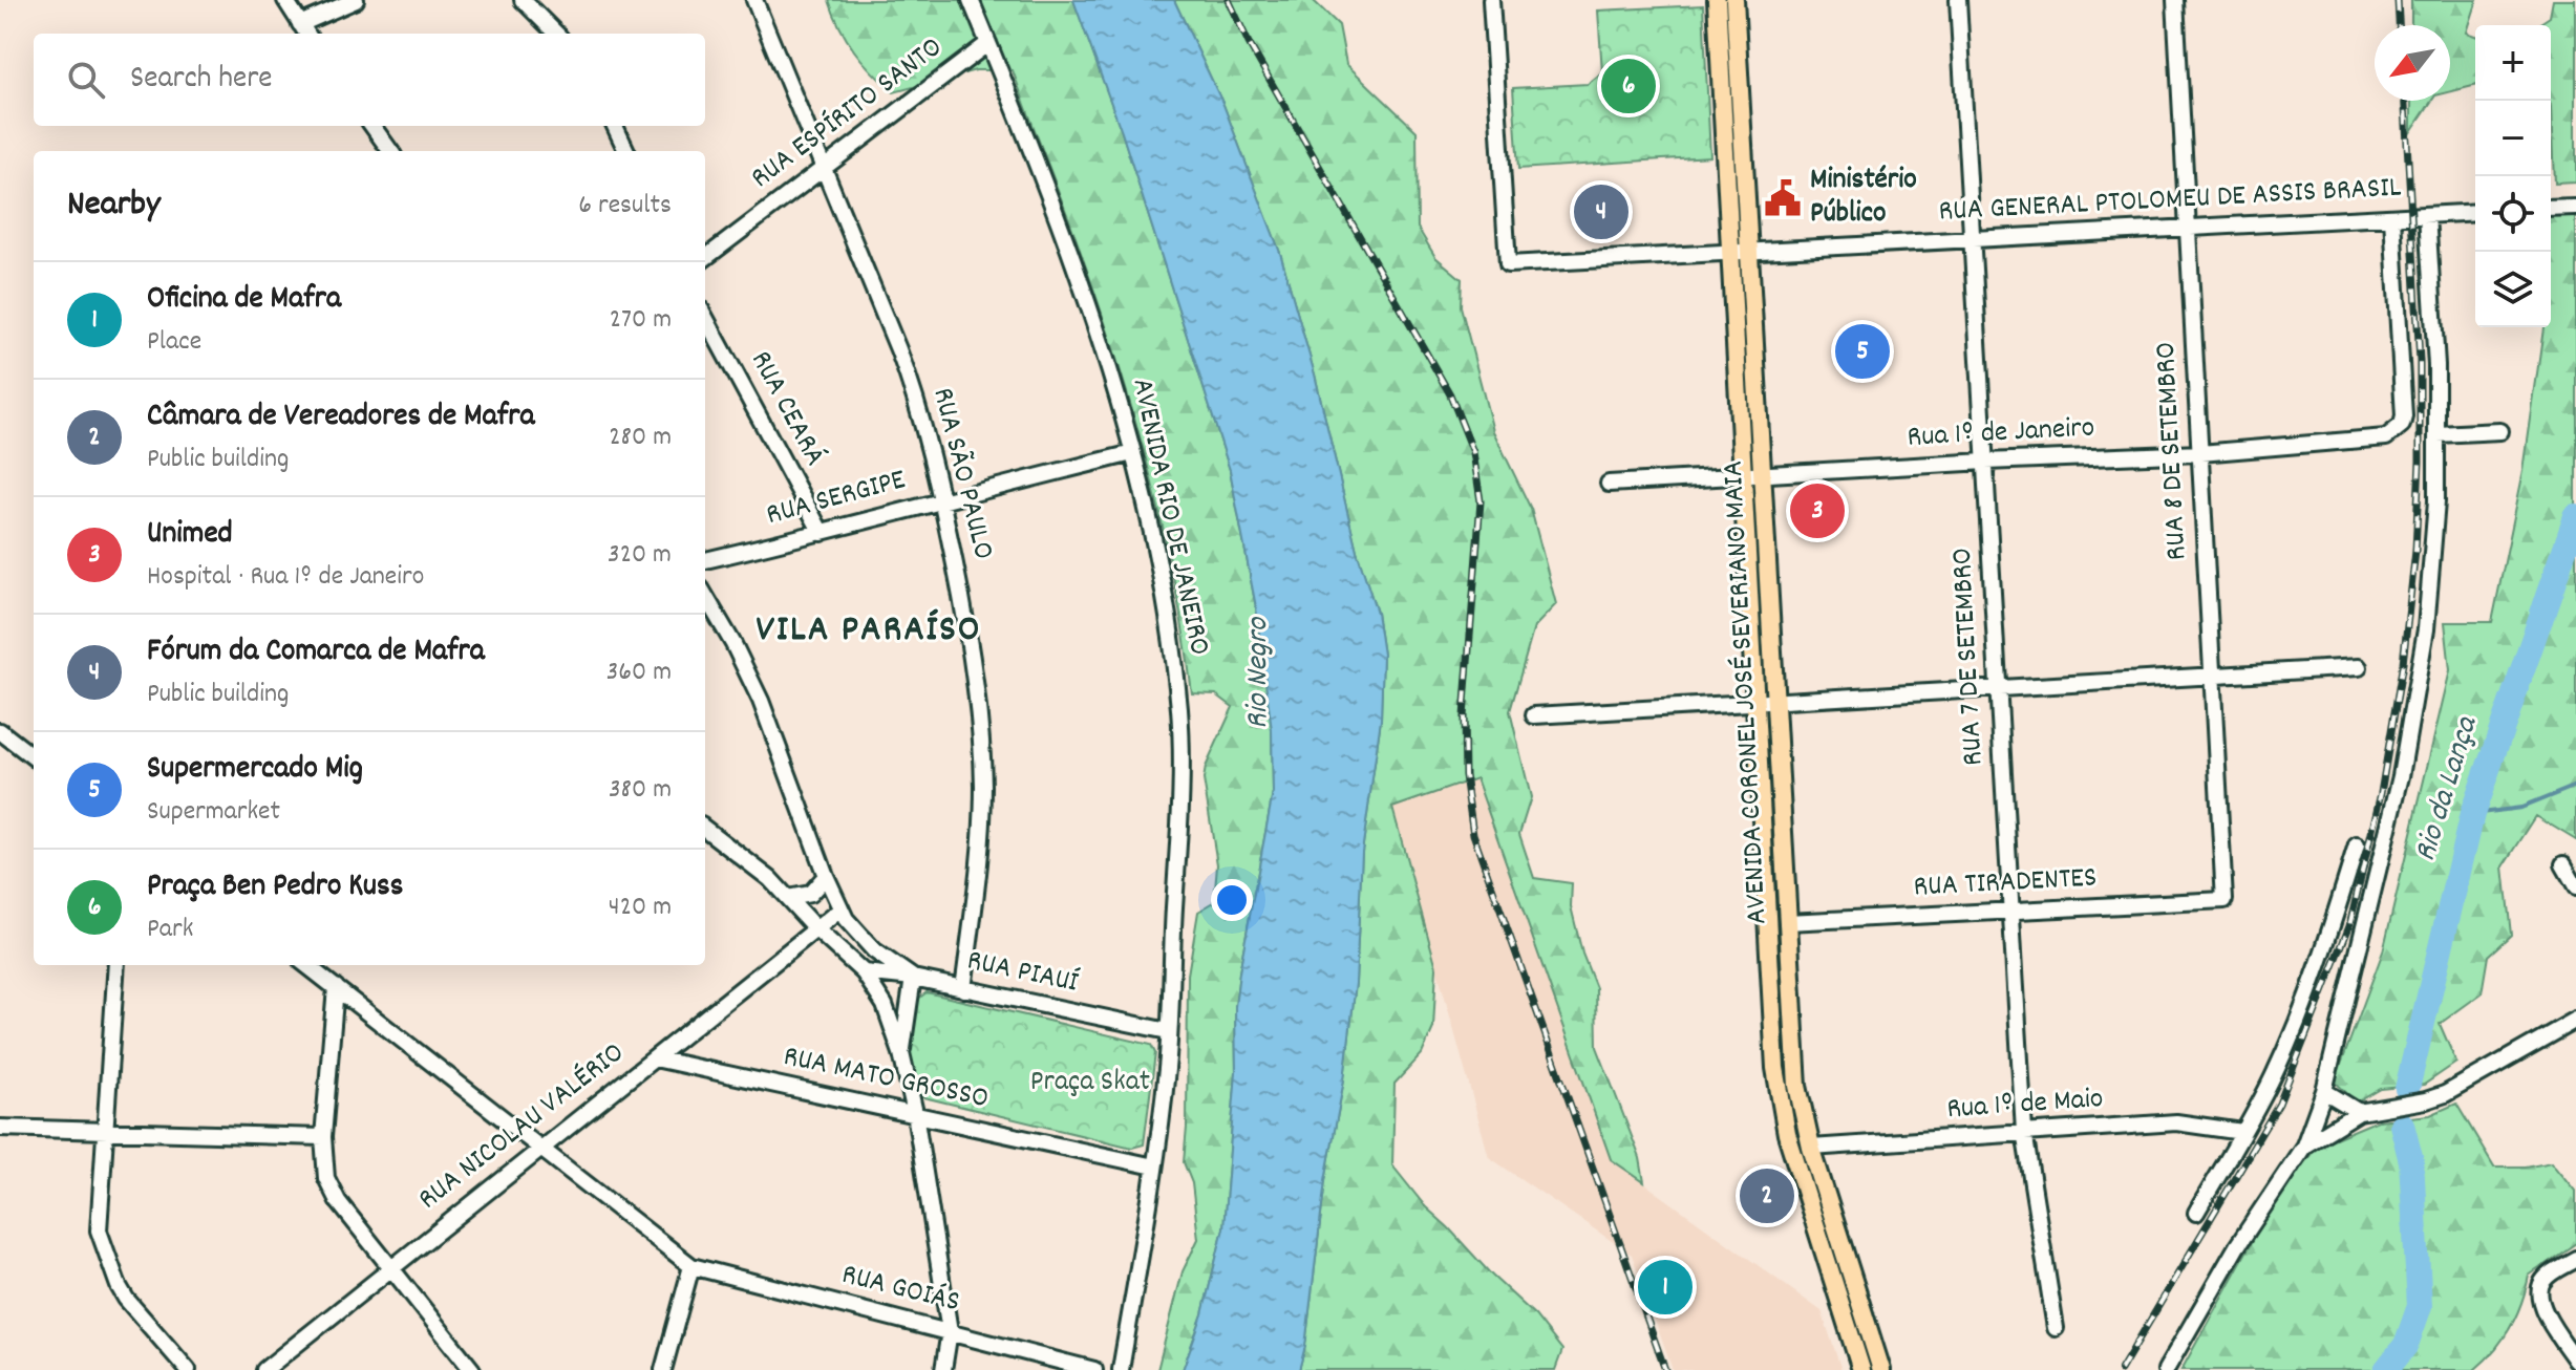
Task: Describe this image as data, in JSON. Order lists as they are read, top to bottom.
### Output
{
  "streets": {
    "main road": ["AVENIDA CORONEL JOSÉ SEVERIANO MAIA"],
    "street": [
      "RUA ESPÍRITO SANTO",
      "RUA GENERAL PTOLOMEU DE ASSIS BRASIL",
      "RUA CEARÁ",
      "Rua 1º de Janeiro",
      "RUA 8 DE SETEMBRO",
      "RUA SÃO PAULO",
      "RUA SERGIPE",
      "AVENIDA RIO DE JANEIRO",
      "RUA 7 DE SETEMBRO",
      "RUA TIRADENTES",
      "RUA PIAUÍ",
      "RUA MATO GROSSO",
      "Rua 1º de Maio",
      "RUA NICOLAU VALÉRIO",
      "RUA GOIÁS"
    ]
  },
  "crossings": [
    ["RUA ESPÍRITO SANTO", "RUA SÃO PAULO"],
    ["RUA ESPÍRITO SANTO", "AVENIDA RIO DE JANEIRO"],
    ["RUA GENERAL PTOLOMEU DE ASSIS BRASIL", "Rua 1º de Janeiro"],
    ["RUA GENERAL PTOLOMEU DE ASSIS BRASIL", "RUA 8 DE SETEMBRO"],
    ["RUA GENERAL PTOLOMEU DE ASSIS BRASIL", "RUA 7 DE SETEMBRO"],
    ["RUA GENERAL PTOLOMEU DE ASSIS BRASIL", "AVENIDA CORONEL JOSÉ SEVERIANO MAIA"],
    ["RUA CEARÁ", "RUA SERGIPE"],
    ["Rua 1º de Janeiro", "RUA 8 DE SETEMBRO"],
    ["Rua 1º de Janeiro", "RUA 7 DE SETEMBRO"],
    ["Rua 1º de Janeiro", "AVENIDA CORONEL JOSÉ SEVERIANO MAIA"],
    ["RUA 8 DE SETEMBRO", "RUA TIRADENTES"],
    ["RUA SÃO PAULO", "RUA SERGIPE"],
    ["RUA SÃO PAULO", "RUA PIAUÍ"],
    ["RUA SERGIPE", "AVENIDA RIO DE JANEIRO"],
    ["AVENIDA RIO DE JANEIRO", "RUA PIAUÍ"],
    ["AVENIDA RIO DE JANEIRO", "RUA MATO GROSSO"],
    ["RUA 7 DE SETEMBRO", "RUA TIRADENTES"],
    ["RUA 7 DE SETEMBRO", "Rua 1º de Maio"],
    ["AVENIDA CORONEL JOSÉ SEVERIANO MAIA", "RUA TIRADENTES"],
    ["AVENIDA CORONEL JOSÉ SEVERIANO MAIA", "Rua 1º de Maio"],
    ["RUA MATO GROSSO", "RUA NICOLAU VALÉRIO"]
  ],
  "districts": ["VILA PARAÍSO"],
  "water": ["Rio Negro", "Rio da Lança"],
  "parks": ["Praça Skat"],
  "places": {
    "public building": ["Ministério Público"]
  },
  "north": "bottom left",
  "page": {
    "map_buttons": ["+", "−"],
    "search": "Search here",
    "pins": [
      "6",
      "4",
      "5",
      "3",
      "2",
      "1"
    ],
    "heading": ["Nearby", "6 results"],
    "list": [
      {
        "mark": "1",
        "name": "Oficina de Mafra",
        "note": "Place",
        "value": "270 m"
      },
      {
        "mark": "2",
        "name": "Câmara de Vereadores de Mafra",
        "note": "Public building",
        "value": "280 m"
      },
      {
        "mark": "3",
        "name": "Unimed",
        "note": "Hospital · Rua 1º de Janeiro",
        "value": "320 m"
      },
      {
        "mark": "4",
        "name": "Fórum da Comarca de Mafra",
        "note": "Public building",
        "value": "360 m"
      },
      {
        "mark": "5",
        "name": "Supermercado Mig",
        "note": "Supermarket",
        "value": "380 m"
      },
      {
        "mark": "6",
        "name": "Praça Ben Pedro Kuss",
        "note": "Park",
        "value": "420 m"
      }
    ]
  }
}
